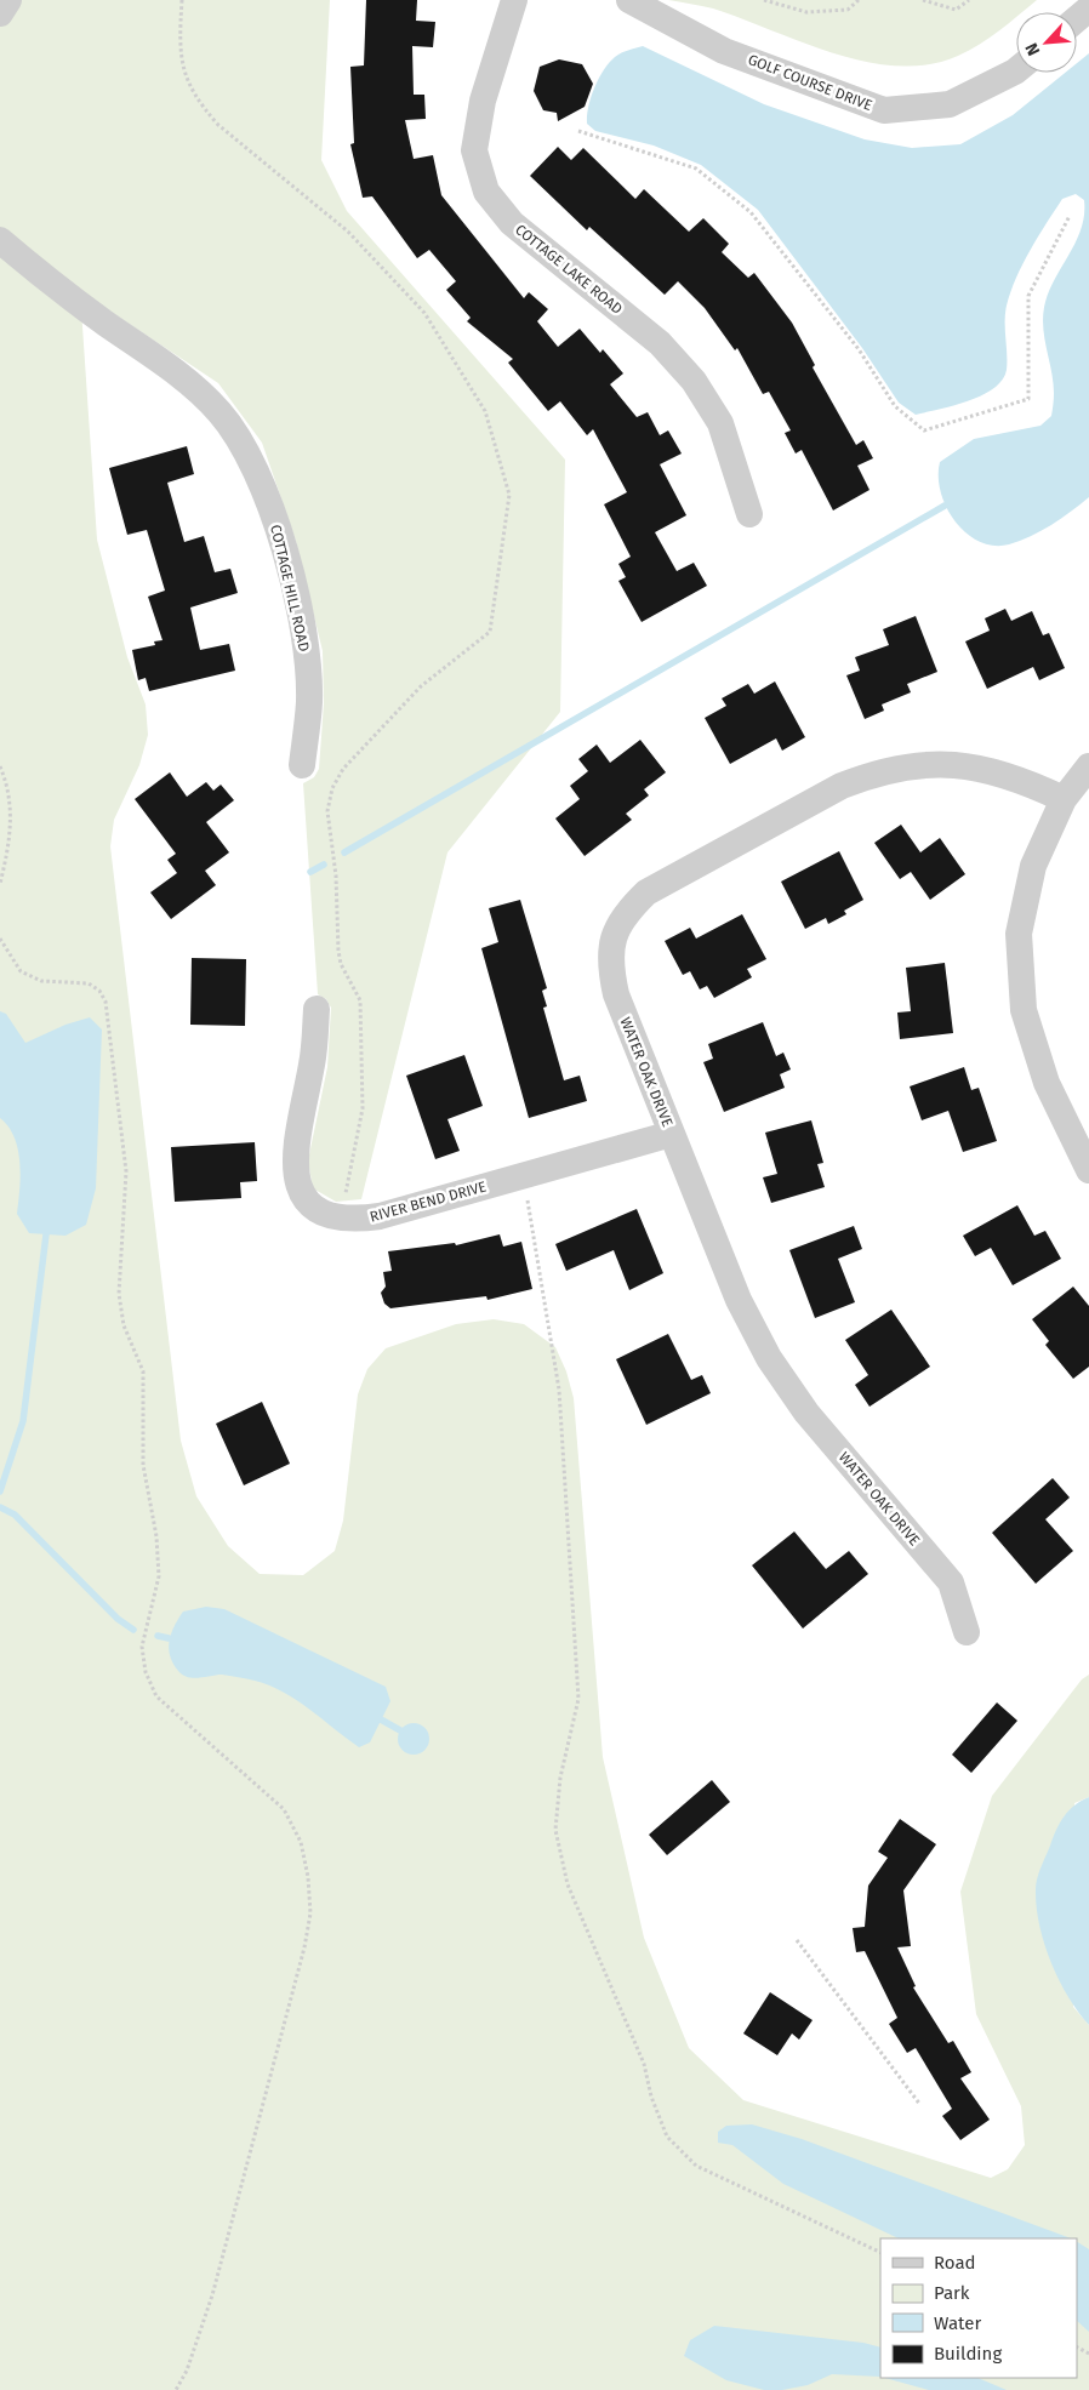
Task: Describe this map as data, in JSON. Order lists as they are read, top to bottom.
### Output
{
  "streets": {
    "street": [
      "GOLF COURSE DRIVE",
      "COTTAGE LAKE ROAD",
      "COTTAGE HILL ROAD",
      "WATER OAK DRIVE",
      "RIVER BEND DRIVE"
    ]
  },
  "crossings": [
    ["WATER OAK DRIVE", "RIVER BEND DRIVE"]
  ],
  "legend": [
    "Road",
    "Park",
    "Water",
    "Building"
  ],
  "north": "bottom left"
}
